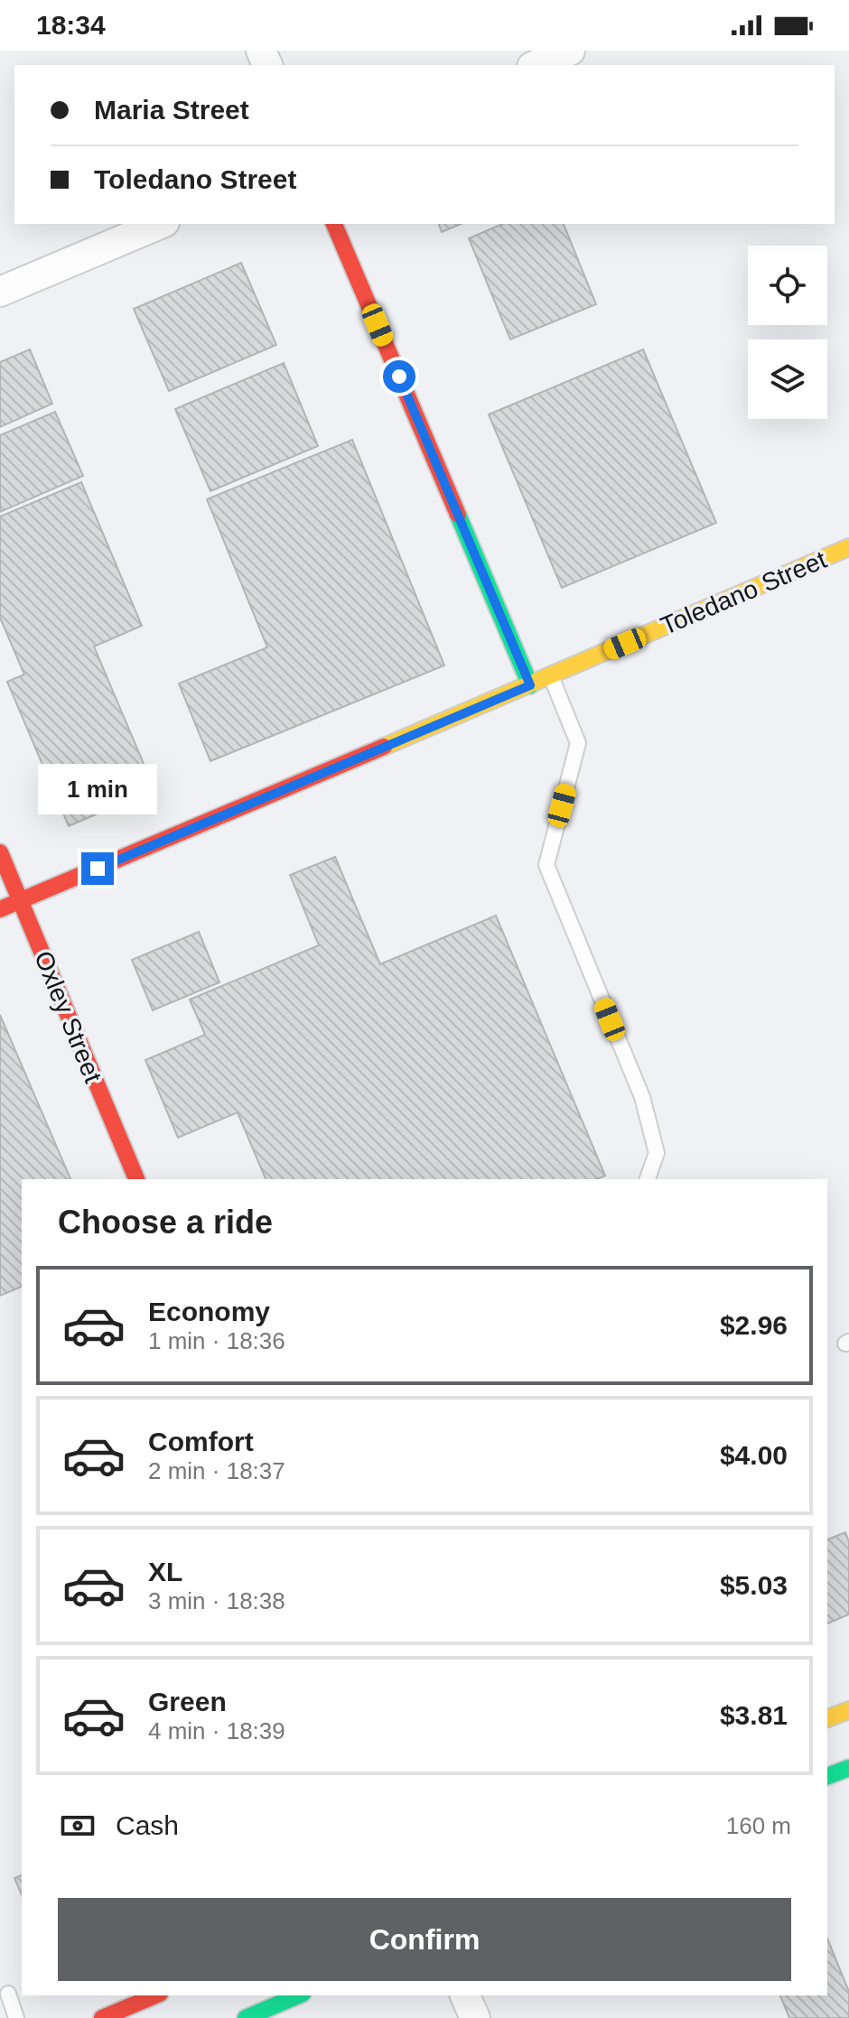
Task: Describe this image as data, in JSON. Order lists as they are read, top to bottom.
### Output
{
  "streets": {
    "main road": ["Toledano Street", "Oxley Street"]
  },
  "crossings": [
    ["Toledano Street", "Oxley Street"]
  ],
  "page": {
    "status": "18:34",
    "banner": ["Maria Street", "Toledano Street"],
    "bubble": "1 min",
    "heading": "Choose a ride",
    "list": [
      {
        "name": "Economy",
        "note": "1 min · 18:36",
        "value": "$2.96"
      },
      {
        "name": "Comfort",
        "note": "2 min · 18:37",
        "value": "$4.00"
      },
      {
        "name": "XL",
        "note": "3 min · 18:38",
        "value": "$5.03"
      },
      {
        "name": "Green",
        "note": "4 min · 18:39",
        "value": "$3.81"
      }
    ],
    "pay": ["Cash", "160 m"],
    "buttons": "Confirm"
  }
}
